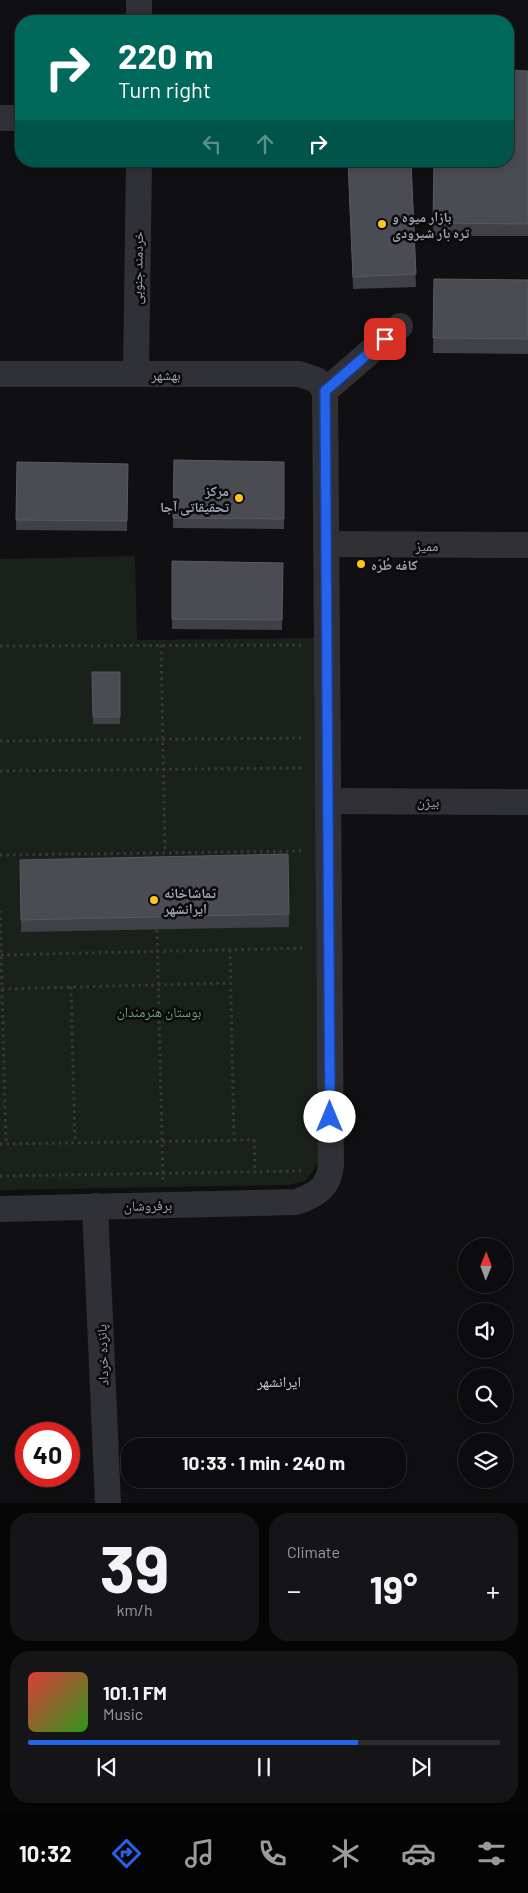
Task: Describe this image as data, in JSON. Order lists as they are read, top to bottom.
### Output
{
  "streets": {
    "street": [
      "خردمند جنوبی",
      "بهشهر",
      "ممیز",
      "بیژن",
      "برفروشان",
      "پانزده خرداد"
    ]
  },
  "crossings": [
    ["خردمند جنوبی", "بهشهر"],
    ["بیژن", "برفروشان"],
    ["برفروشان", "پانزده خرداد"]
  ],
  "districts": ["ایرانشهر"],
  "parks": ["بوستان هنرمندان"],
  "places": [
    "بازار میوه و تره بار شیرودی",
    "مرکز تحقیقاتی آجا",
    "کافه طُرّه",
    "تماشاخانه ایرانشهر"
  ],
  "north": "top",
  "page": {
    "turn": ["220 m", "Turn right"],
    "limit": "40",
    "trip": "10:33 · 1 min · 240 m",
    "tile": [
      ["39", "km/h"],
      "Climate"
    ],
    "heat": ["−", "19°", "+"],
    "song": ["101.1 FM", "Music"],
    "tabs": "10:32"
  }
}
